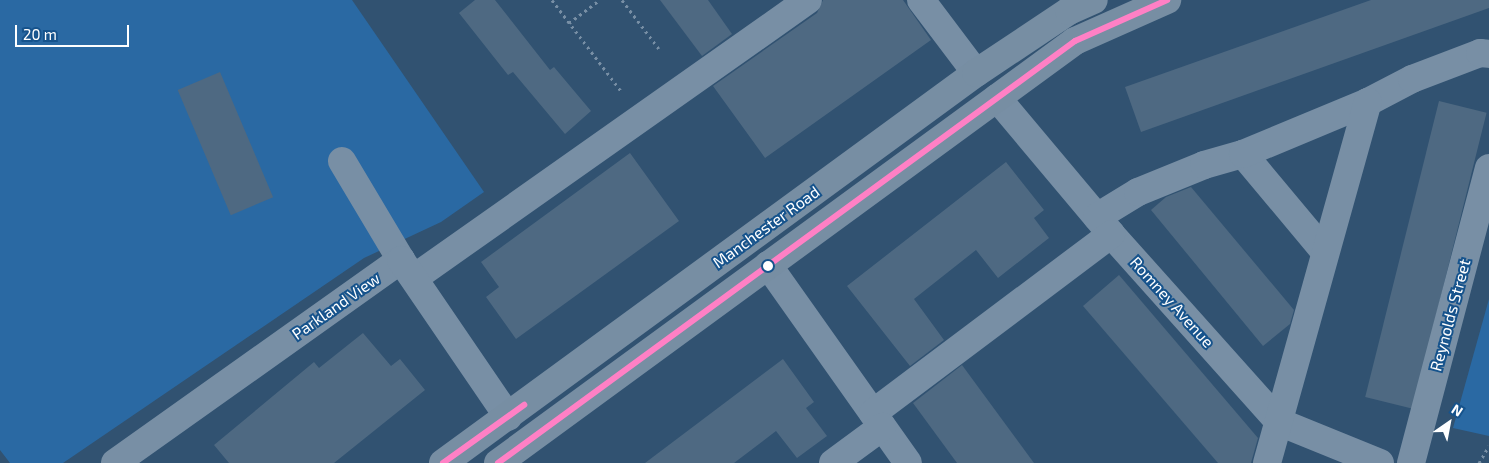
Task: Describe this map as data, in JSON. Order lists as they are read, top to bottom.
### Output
{
  "streets": {
    "main road": ["Manchester Road"],
    "street": ["Romney Avenue", "Parkland View", "Reynolds Street"]
  },
  "crossings": [
    ["Manchester Road", "Romney Avenue"]
  ],
  "scale_bar": "20 m",
  "north": "top right"
}
